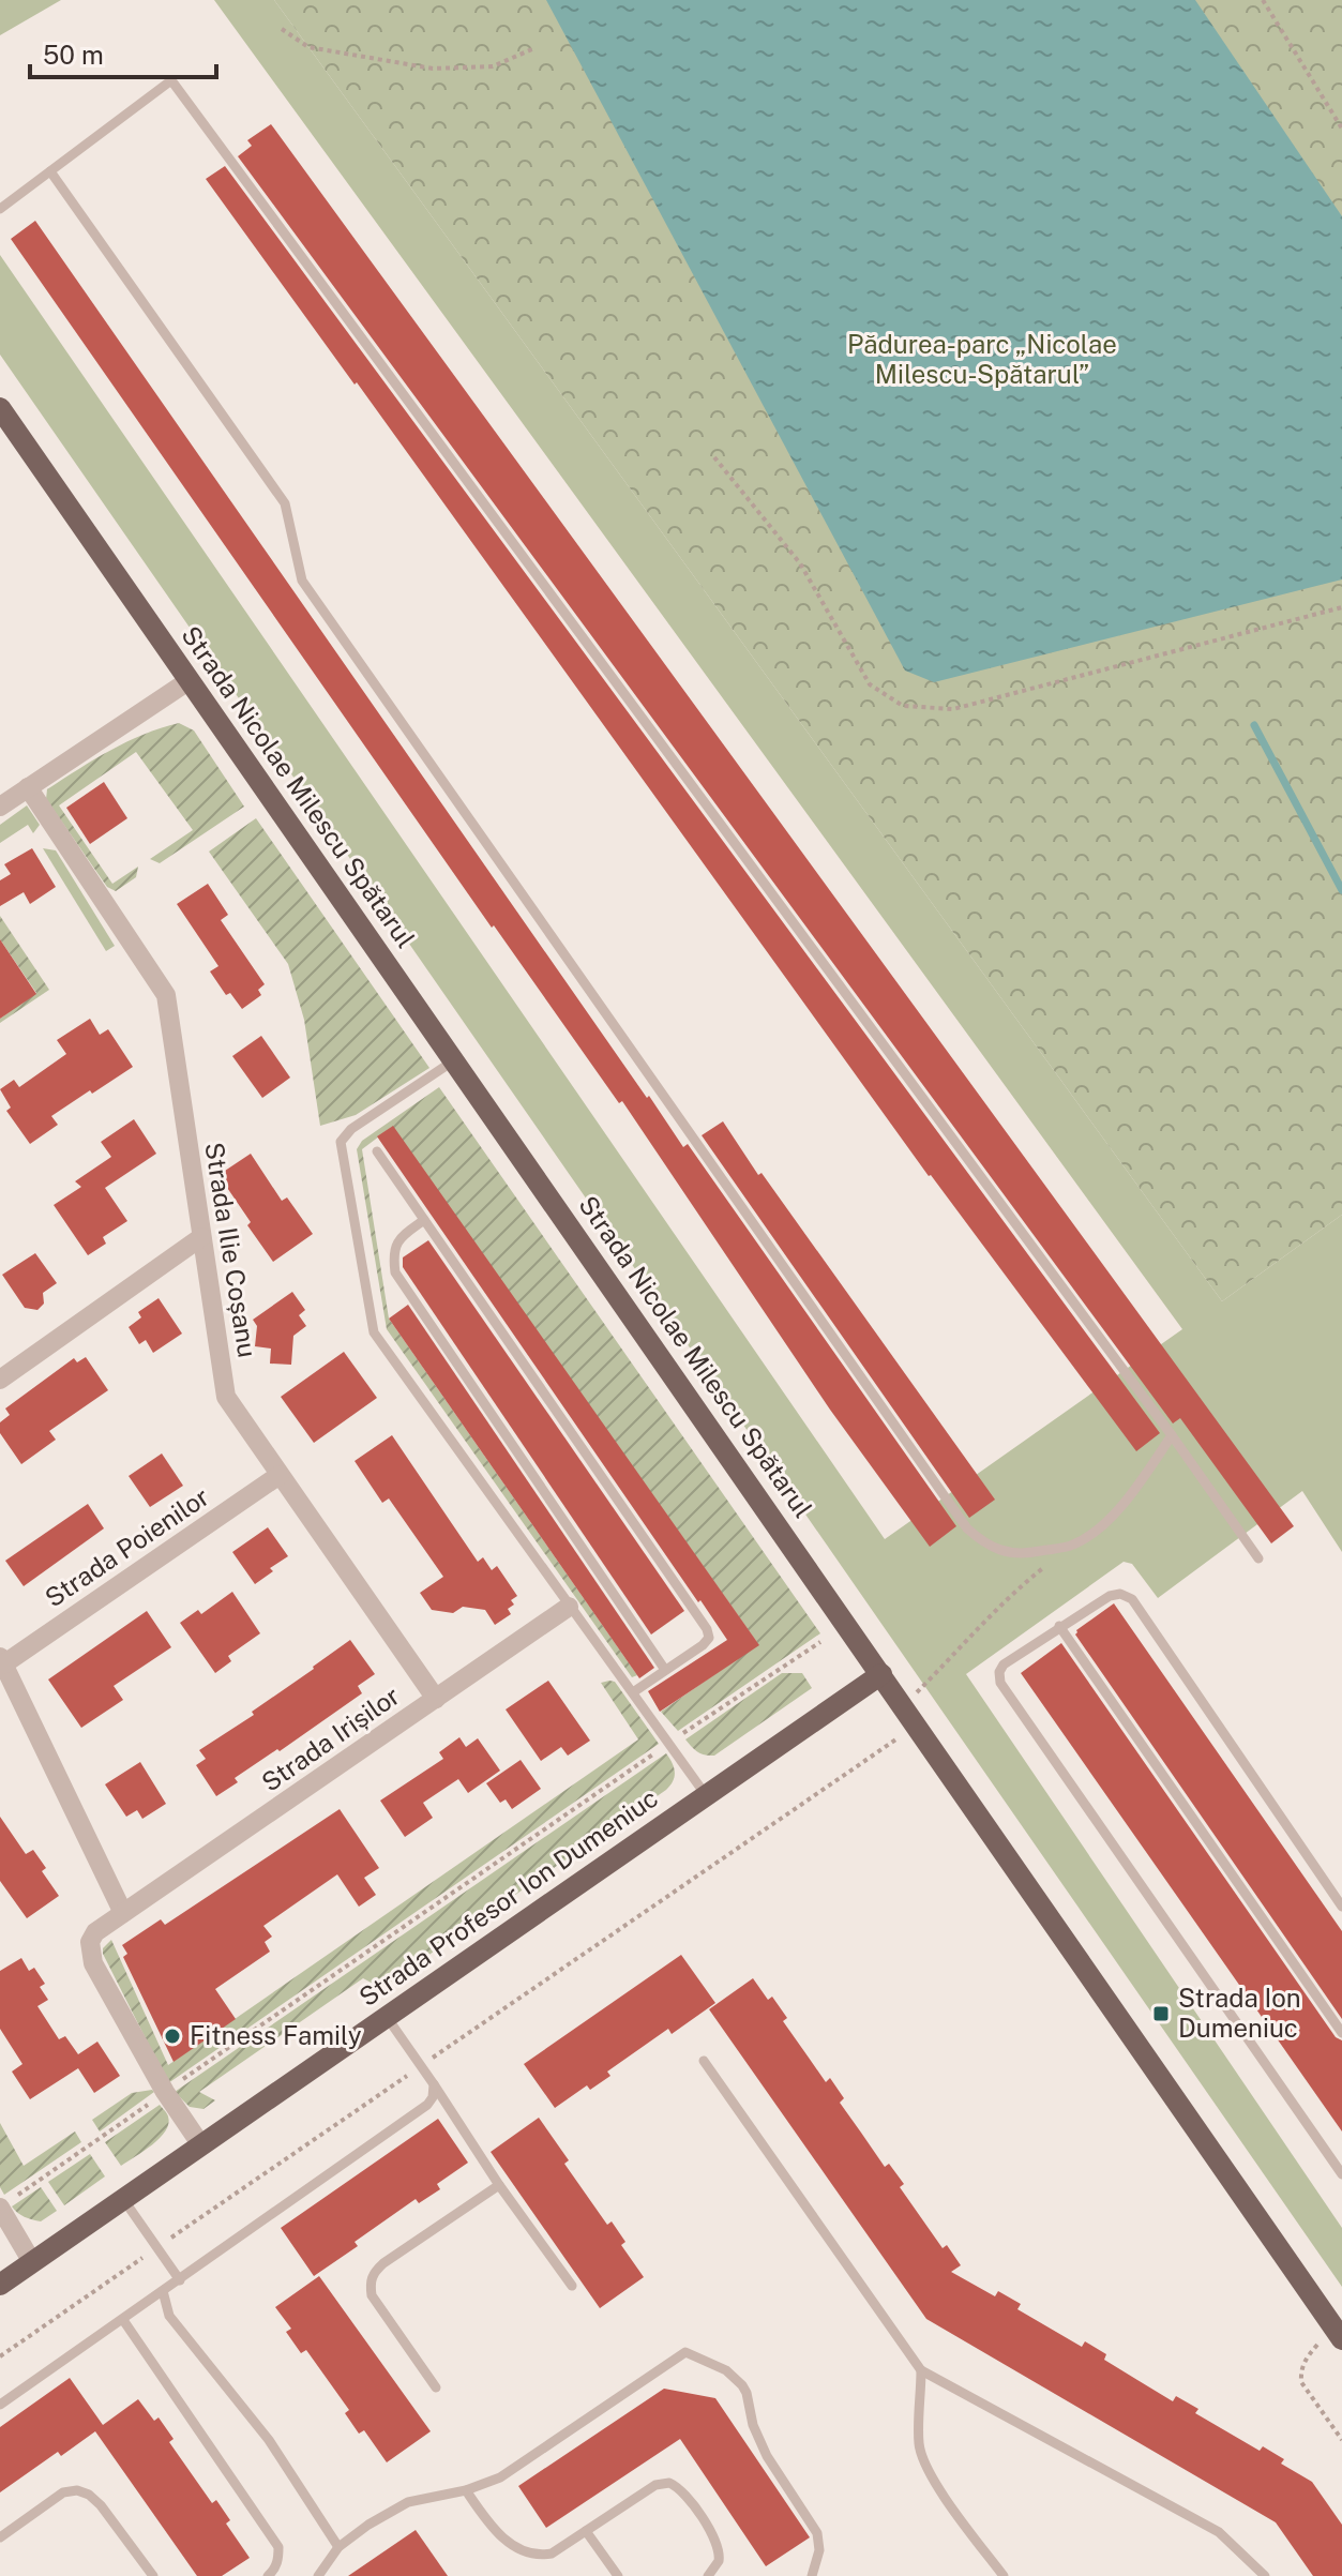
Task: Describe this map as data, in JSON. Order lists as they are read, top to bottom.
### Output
{
  "streets": {
    "main road": ["Strada Nicolae Milescu Spătarul", "Strada Profesor Ion Dumeniuc"],
    "street": ["Strada Ilie Coșanu", "Strada Poienilor", "Strada Irișilor"]
  },
  "crossings": [
    ["Strada Nicolae Milescu Spătarul", "Strada Profesor Ion Dumeniuc"],
    ["Strada Ilie Coșanu", "Strada Poienilor"],
    ["Strada Ilie Coșanu", "Strada Irișilor"],
    ["Strada Irișilor", "Strada Profesor Ion Dumeniuc"]
  ],
  "parks": ["Pădurea-parc „Nicolae Milescu-Spătarul”"],
  "places": {
    "transit": ["Strada Ion Dumeniuc"],
    "other": ["Fitness Family"]
  },
  "scale_bar": "50 m"
}
